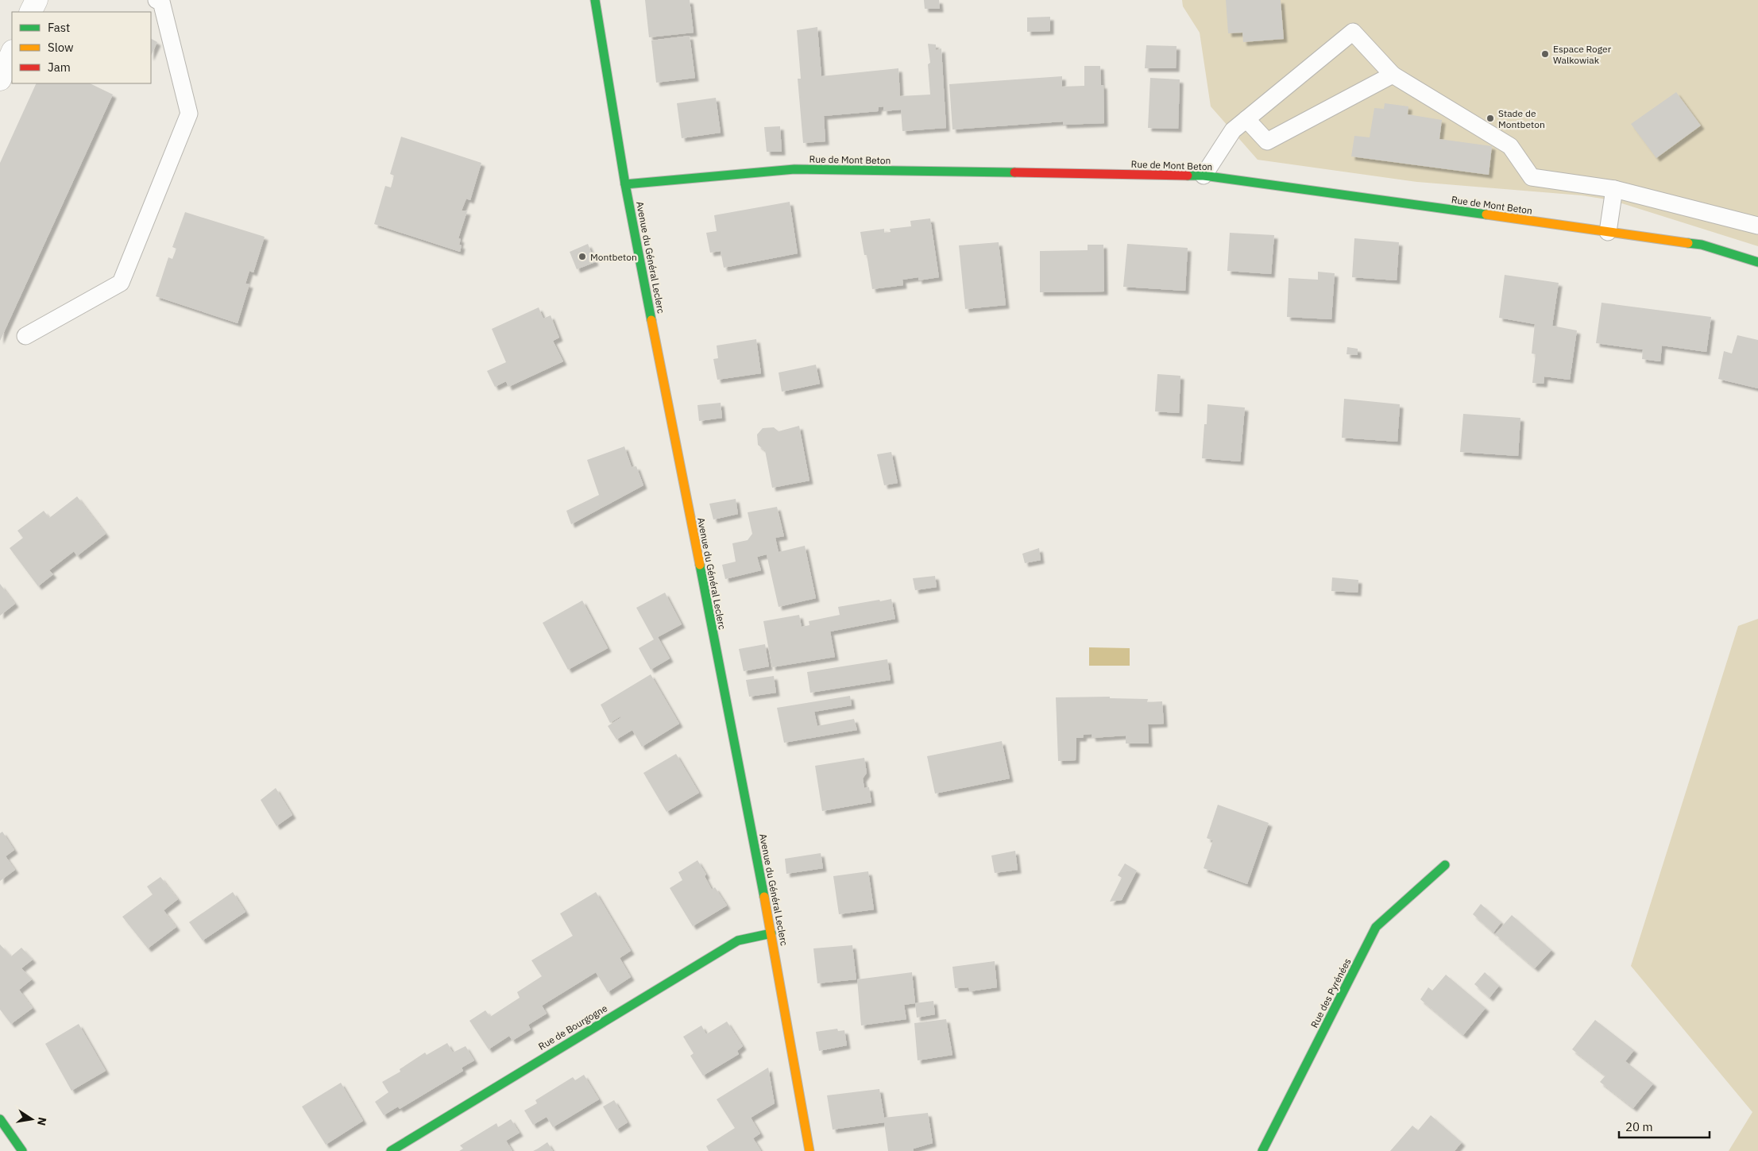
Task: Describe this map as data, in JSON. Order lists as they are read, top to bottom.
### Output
{
  "streets": {
    "street": [
      "Rue de Mont Beton",
      "Avenue du Général Leclerc",
      "Rue des Pyrénées",
      "Rue de Bourgogne"
    ]
  },
  "crossings": [
    ["Rue de Mont Beton", "Avenue du Général Leclerc"],
    ["Avenue du Général Leclerc", "Rue de Bourgogne"]
  ],
  "places": ["Espace Roger Walkowiak", "Stade de Montbeton", "Montbeton"],
  "legend": ["Fast", "Slow", "Jam"],
  "scale_bar": "20 m",
  "north": "right"
}
